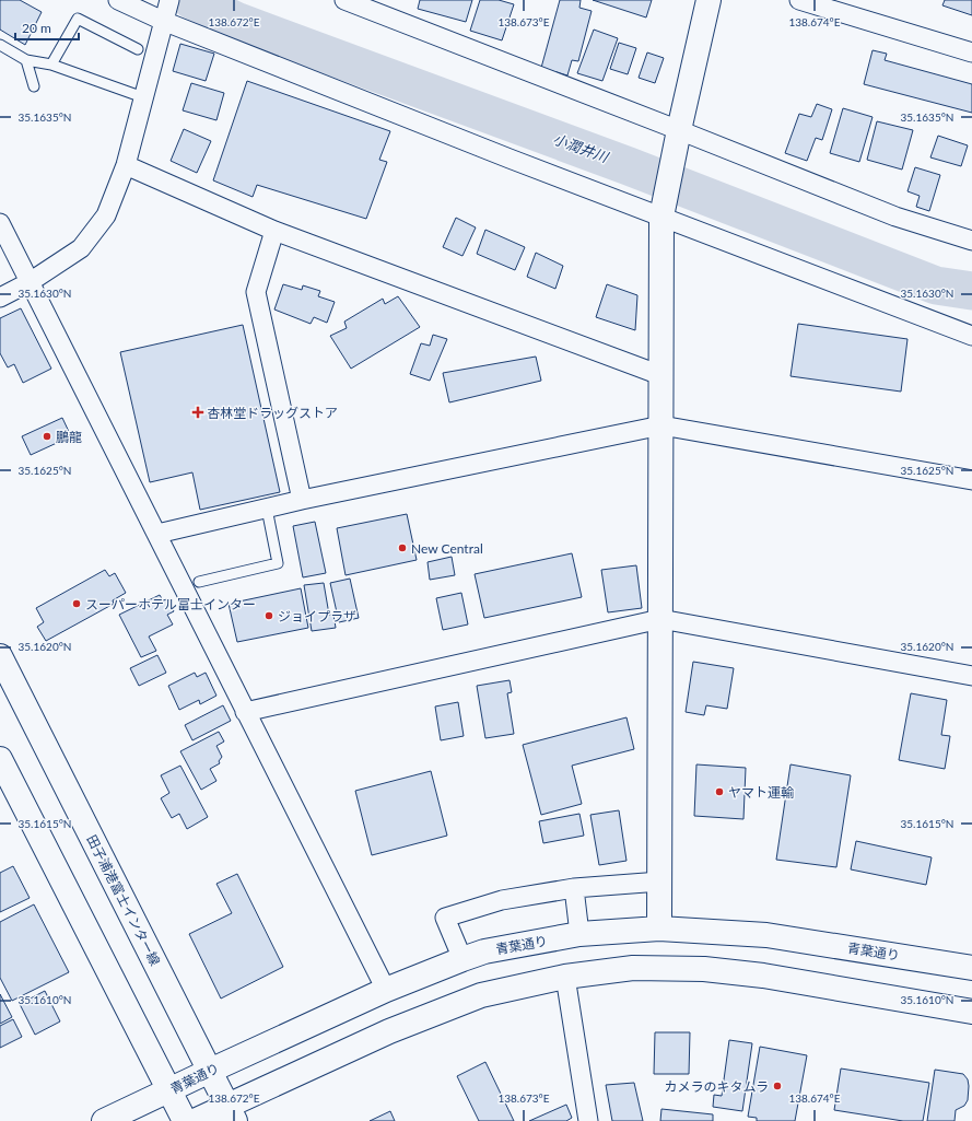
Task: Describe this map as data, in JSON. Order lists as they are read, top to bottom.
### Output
{
  "streets": {
    "street": ["田子浦港富士インター線", "青葉通り"]
  },
  "crossings": [
    ["田子浦港富士インター線", "青葉通り"]
  ],
  "water": ["小潤井川"],
  "places": {
    "health": ["杏林堂ドラッグストア"],
    "other": [
      "鵬龍",
      "New Central",
      "スーパーホテル富士インター",
      "ジョイプラザ",
      "ヤマト運輸",
      "カメラのキタムラ"
    ]
  },
  "scale_bar": "20 m",
  "coordinates": [
    "138.672°E",
    "138.673°E",
    "138.674°E",
    "35.1635°N",
    "35.1630°N",
    "35.1625°N",
    "35.1620°N",
    "35.1615°N",
    "35.1610°N"
  ]
}
